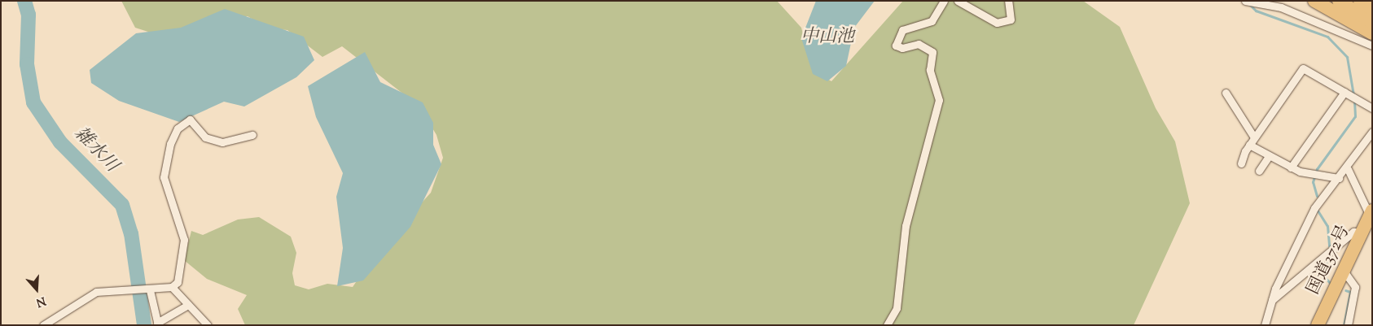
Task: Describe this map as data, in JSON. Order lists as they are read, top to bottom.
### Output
{
  "streets": {
    "highway": ["国道372号"]
  },
  "water": ["中山池", "雑水川"],
  "north": "bottom"
}
